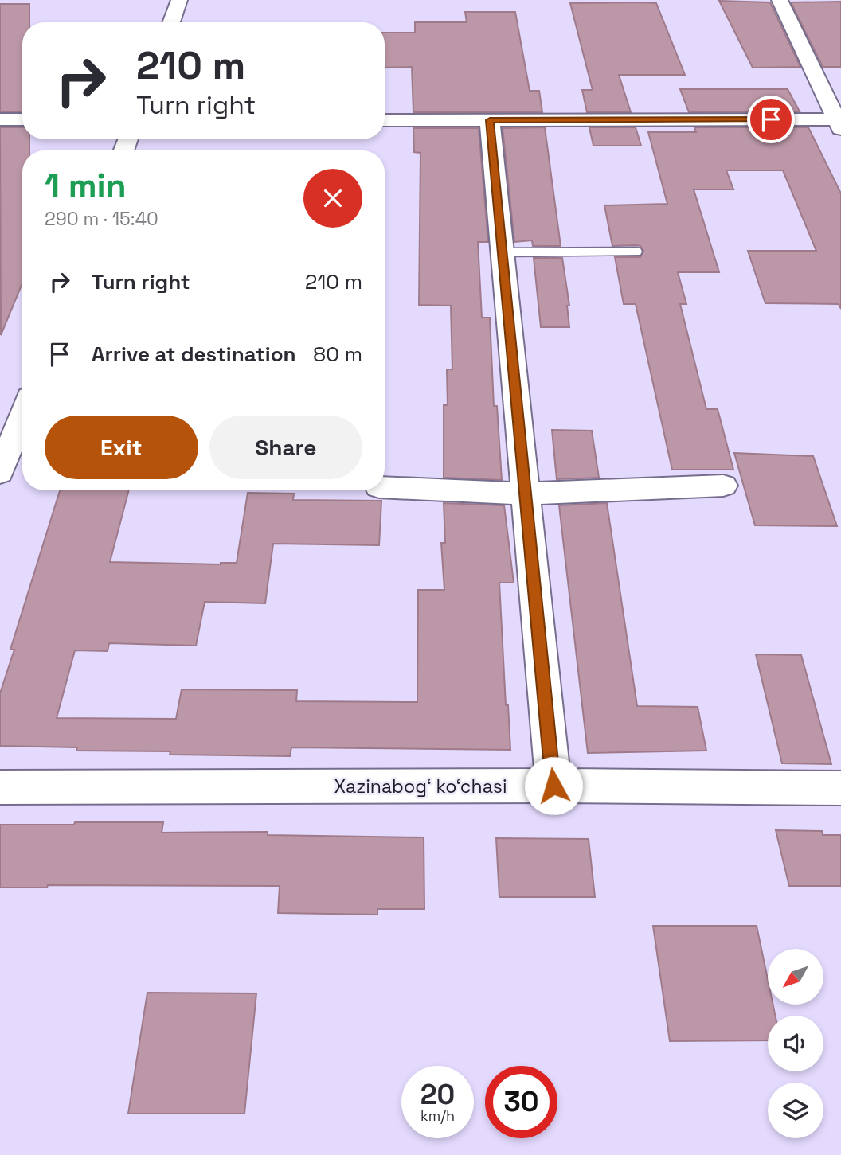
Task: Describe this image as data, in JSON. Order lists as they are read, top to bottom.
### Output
{
  "streets": {
    "street": ["Xazinabog‘ ko‘chasi"]
  },
  "north": "bottom left",
  "page": {
    "turn": ["210 m", "Turn right"],
    "heading": ["1 min", "290 m · 15:40"],
    "list": [
      {
        "name": "Turn right",
        "value": "210 m"
      },
      {
        "name": "Arrive at destination",
        "value": "80 m"
      }
    ],
    "buttons": ["Exit", "Share"],
    "speed": "20 km/h",
    "limit": "30"
  }
}
